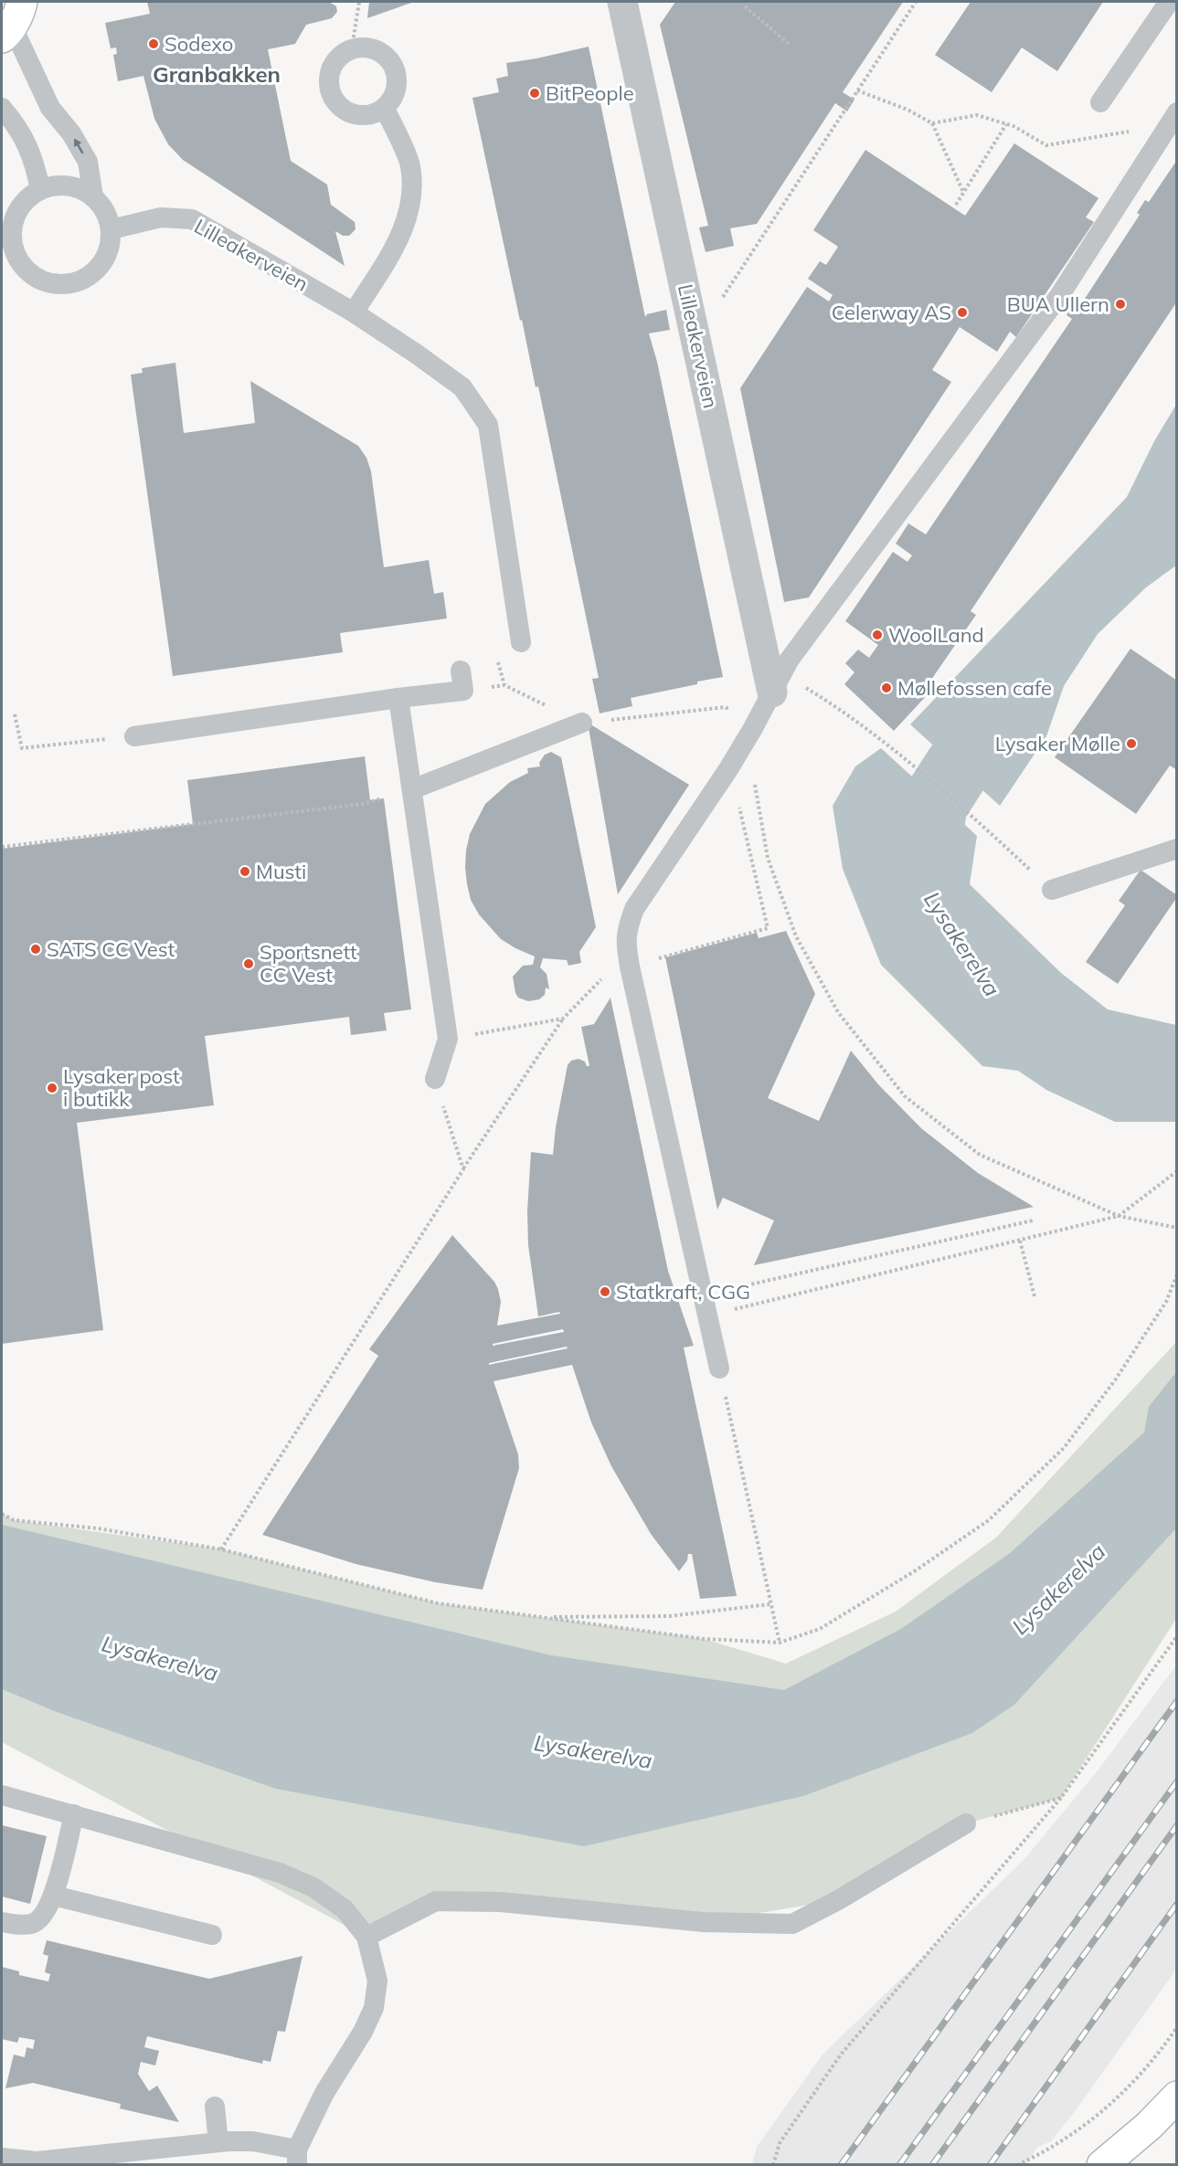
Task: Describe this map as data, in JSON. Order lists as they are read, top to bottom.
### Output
{
  "streets": {
    "street": ["Lilleakerveien"]
  },
  "districts": ["Granbakken"],
  "water": ["Lysakerelva"],
  "places": [
    "Sodexo",
    "BitPeople",
    "BUA Ullern",
    "Celerway AS",
    "WoolLand",
    "Møllefossen cafe",
    "Lysaker Mølle",
    "Musti",
    "SATS CC Vest",
    "Sportsnett CC Vest",
    "Lysaker post i butikk",
    "Statkraft, CGG"
  ]
}
